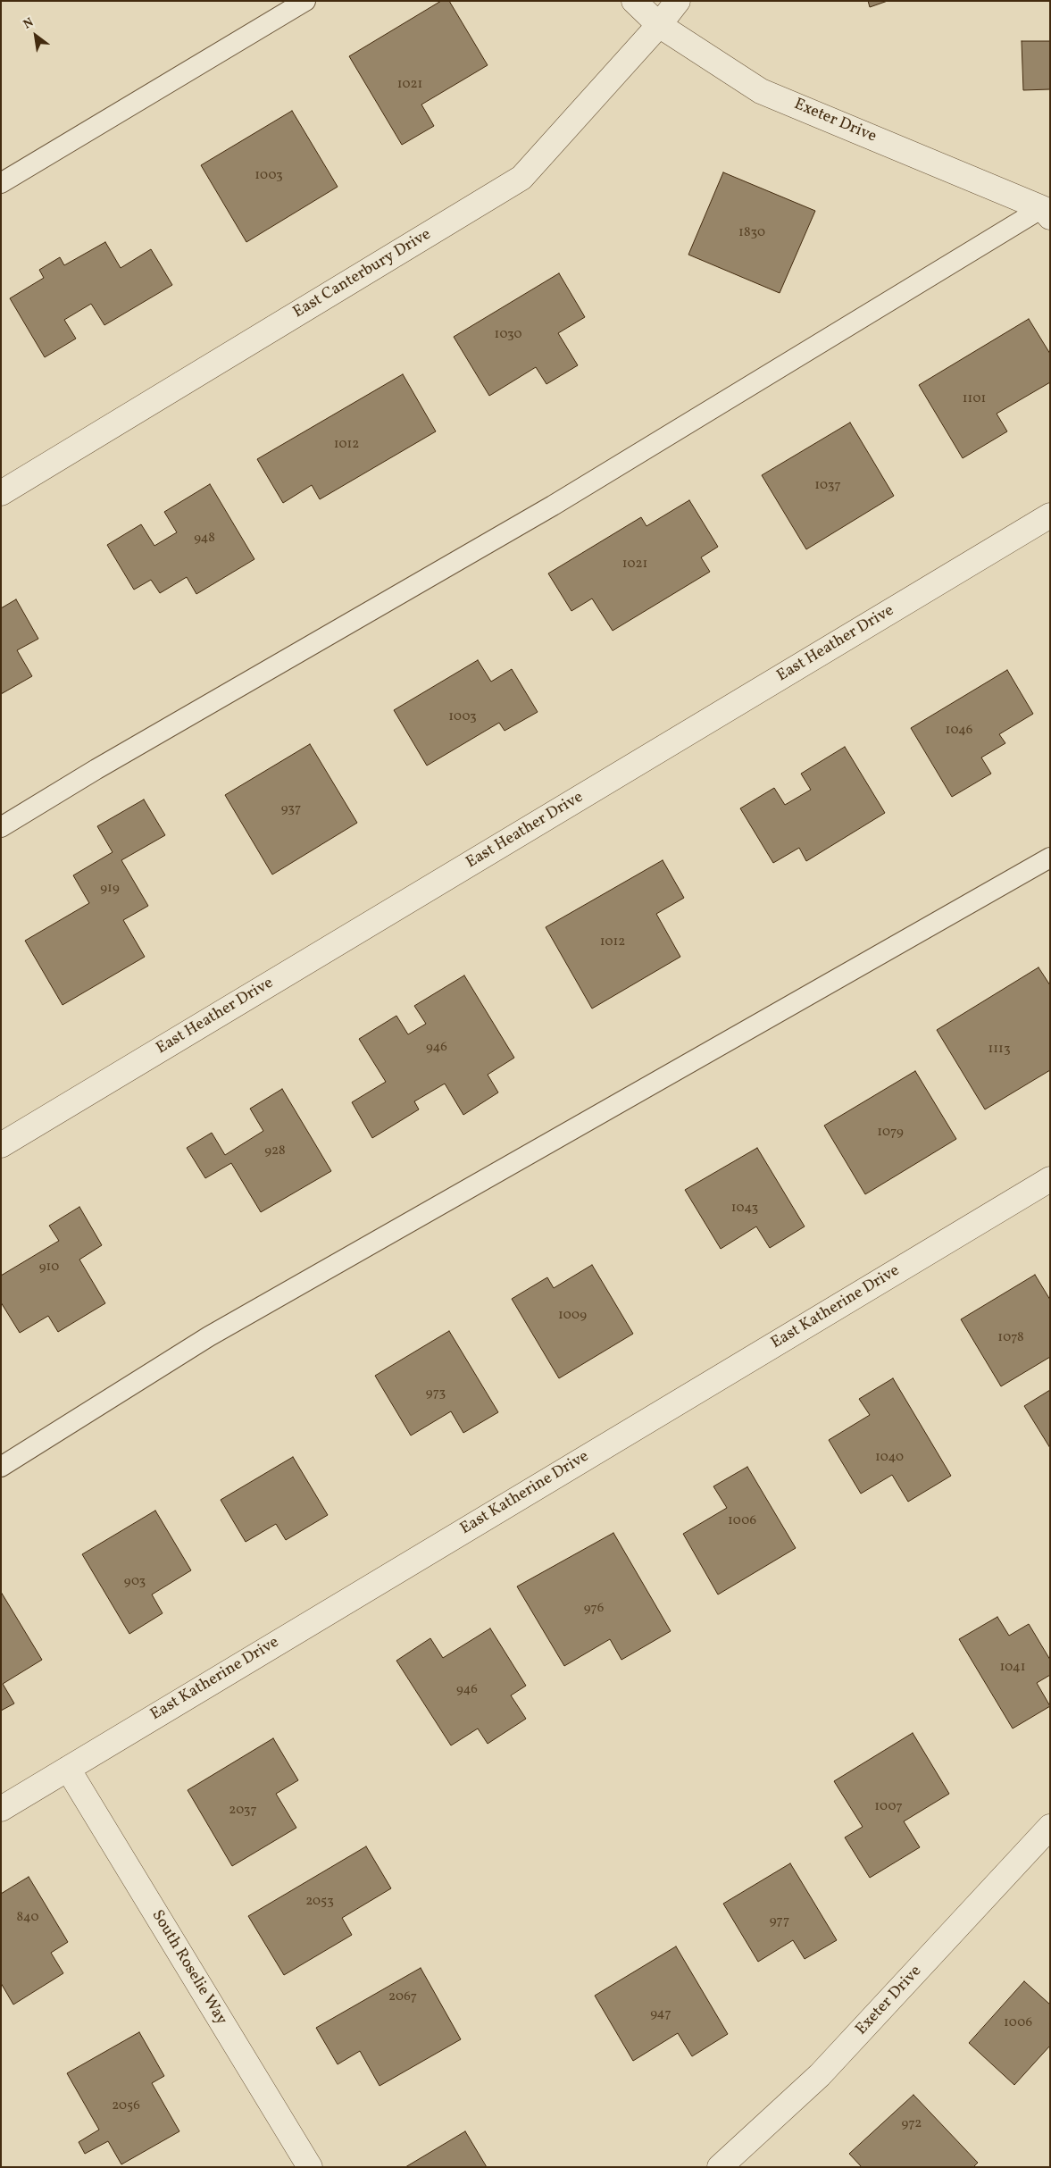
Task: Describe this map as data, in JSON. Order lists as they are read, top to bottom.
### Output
{
  "streets": {
    "street": [
      "Exeter Drive",
      "East Canterbury Drive",
      "East Heather Drive",
      "East Katherine Drive",
      "South Roselie Way"
    ]
  },
  "crossings": [
    ["Exeter Drive", "East Canterbury Drive"],
    ["East Katherine Drive", "South Roselie Way"]
  ],
  "house_numbers": [
    "1021",
    "1003",
    "1830",
    "1030",
    "1101",
    "1012",
    "1037",
    "948",
    "1021",
    "1003",
    "1046",
    "937",
    "919",
    "1012",
    "946",
    "1113",
    "1079",
    "928",
    "1043",
    "910",
    "1009",
    "1078",
    "973",
    "1040",
    "1006",
    "903",
    "976",
    "1041",
    "946",
    "1007",
    "2037",
    "2053",
    "840",
    "977",
    "2067",
    "947",
    "1006",
    "2056",
    "972"
  ],
  "north": "top left"
}
